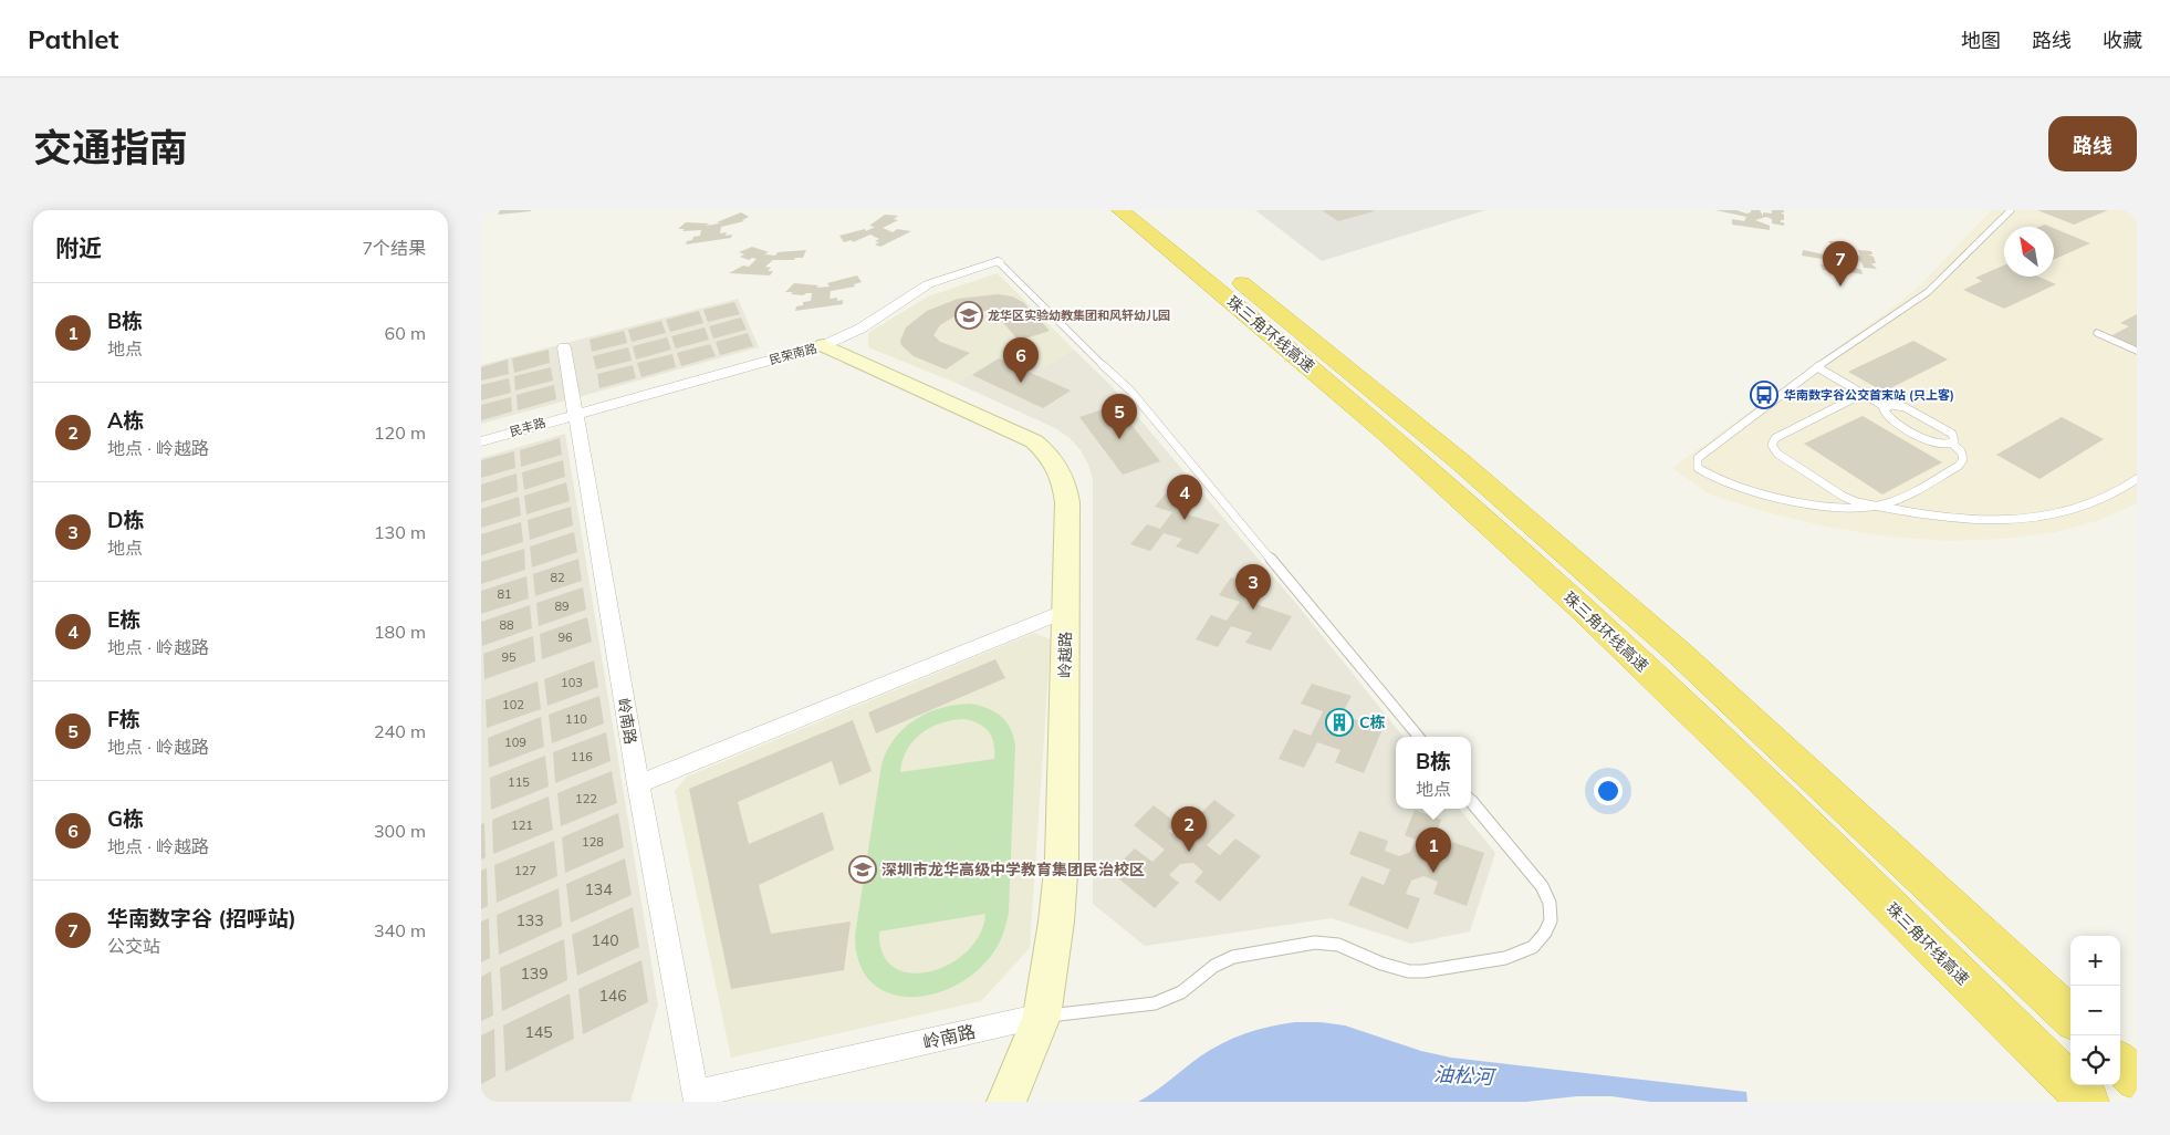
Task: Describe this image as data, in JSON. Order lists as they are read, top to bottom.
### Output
{
  "streets": {
    "highway": ["珠三角环线高速"],
    "street": [
      "民荣南路",
      "民丰路",
      "岭越路",
      "岭南路"
    ]
  },
  "crossings": [
    ["民荣南路", "民丰路"],
    ["民荣南路", "岭越路"],
    ["民荣南路", "岭南路"],
    ["民丰路", "岭南路"],
    ["岭越路", "岭南路"]
  ],
  "water": ["油松河"],
  "places": {
    "school or university": ["龙华区实验幼教集团和风轩幼儿园", "深圳市龙华高级中学教育集团民治校区"],
    "bus stop": ["华南数字谷公交首末站 (只上客)"],
    "building": ["C栋"]
  },
  "house_numbers": [
    "82",
    "81",
    "89",
    "88",
    "96",
    "95",
    "103",
    "102",
    "110",
    "109",
    "116",
    "115",
    "122",
    "121",
    "128",
    "127",
    "134",
    "133",
    "140",
    "139",
    "146",
    "145"
  ],
  "north": "top left",
  "page": {
    "header": "Pathlet",
    "nav": ["地图", "路线", "收藏"],
    "title": "交通指南",
    "buttons": "路线",
    "heading": ["附近", "7个结果"],
    "pins": [
      "7",
      "6",
      "5",
      "4",
      "3",
      "2",
      "1"
    ],
    "list": [
      {
        "mark": "1",
        "name": "B栋",
        "note": "地点",
        "value": "60 m"
      },
      {
        "mark": "2",
        "name": "A栋",
        "note": "地点 · 岭越路",
        "value": "120 m"
      },
      {
        "mark": "3",
        "name": "D栋",
        "note": "地点",
        "value": "130 m"
      },
      {
        "mark": "4",
        "name": "E栋",
        "note": "地点 · 岭越路",
        "value": "180 m"
      },
      {
        "mark": "5",
        "name": "F栋",
        "note": "地点 · 岭越路",
        "value": "240 m"
      },
      {
        "mark": "6",
        "name": "G栋",
        "note": "地点 · 岭越路",
        "value": "300 m"
      },
      {
        "mark": "7",
        "name": "华南数字谷 (招呼站)",
        "note": "公交站",
        "value": "340 m"
      }
    ],
    "popup": ["B栋", "地点"],
    "map_buttons": ["+", "−"]
  }
}
